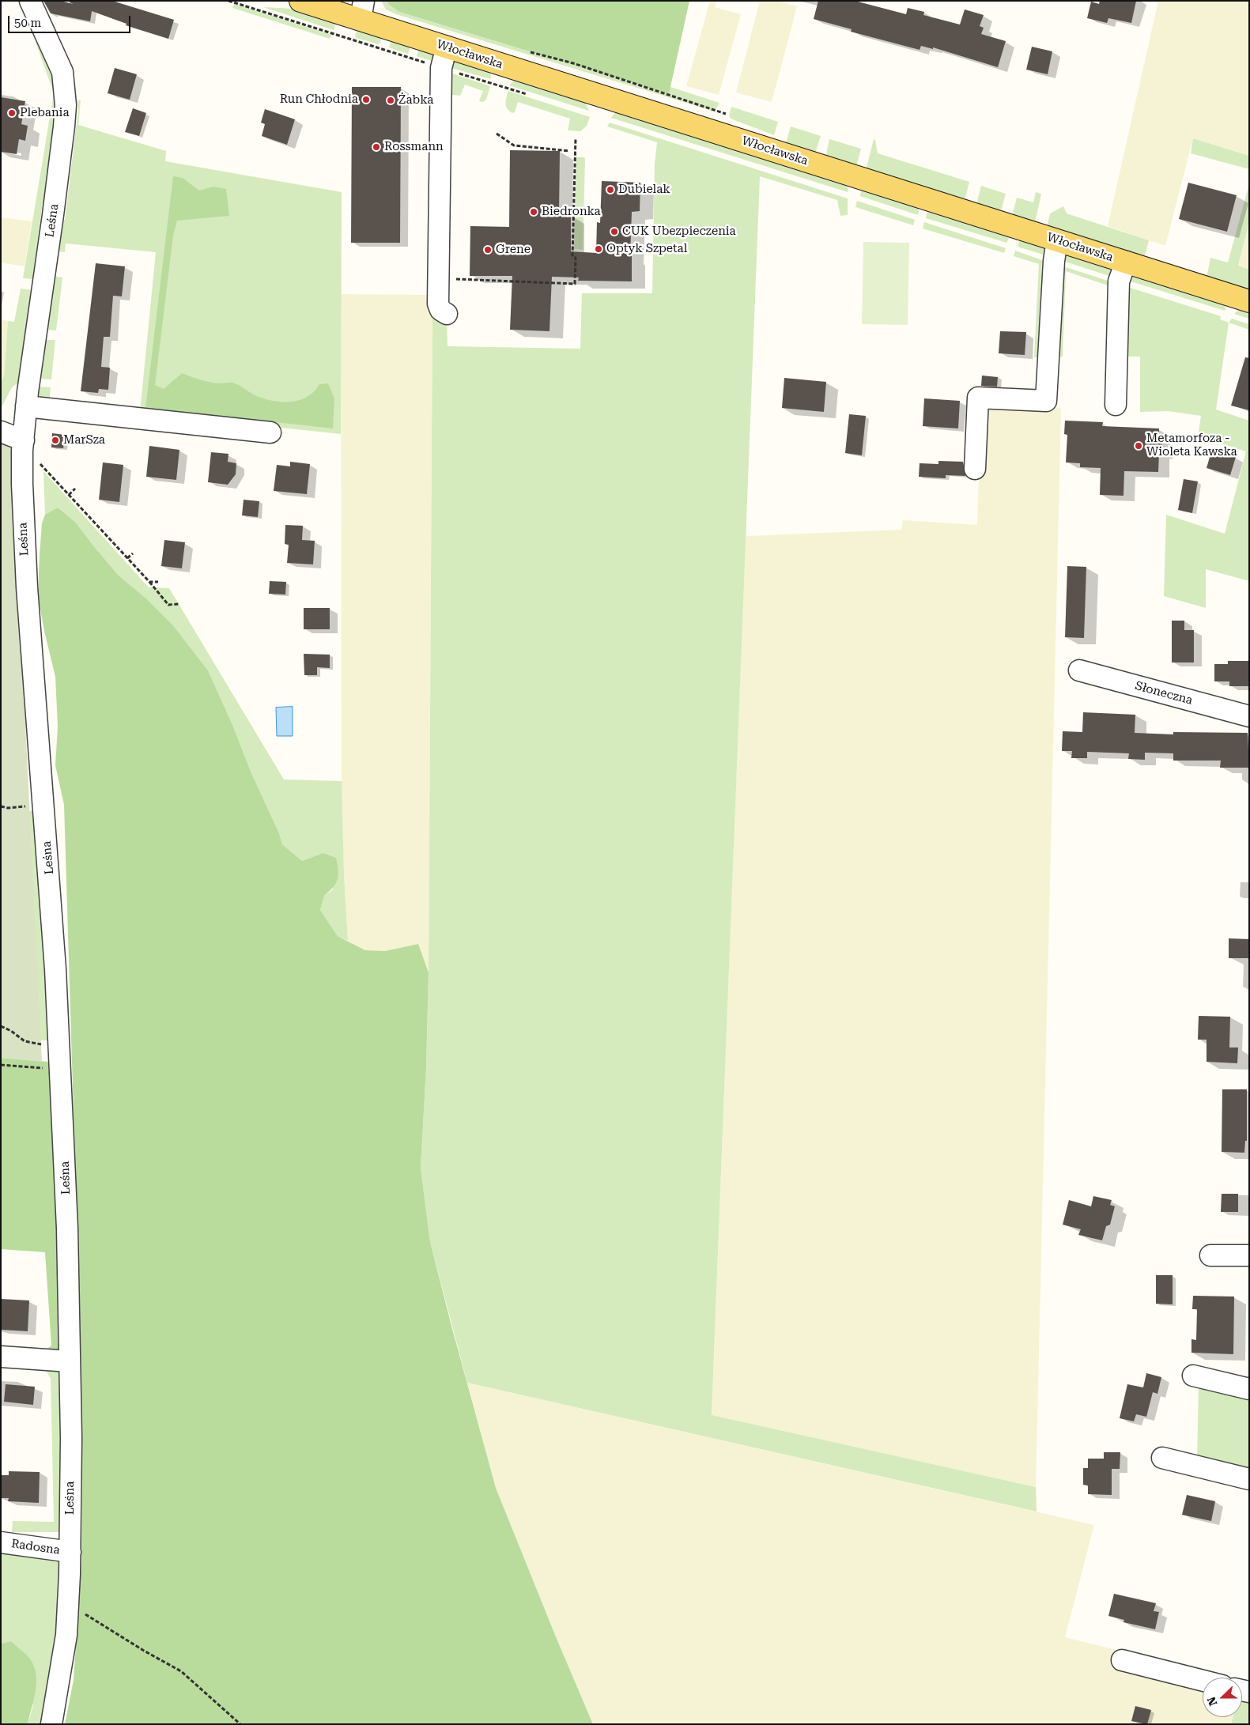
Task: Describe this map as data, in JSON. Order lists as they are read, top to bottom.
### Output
{
  "streets": {
    "main road": ["Włocławska"],
    "street": ["Leśna", "Słoneczna", "Radosna"]
  },
  "crossings": [
    ["Leśna", "Radosna"]
  ],
  "places": [
    "Run Chłodnia",
    "Żabka",
    "Plebania",
    "Rossmann",
    "Dubielak",
    "Biedronka",
    "CUK Ubezpieczenia",
    "Optyk Szpetal",
    "Grene",
    "MarSza",
    "Metamorfoza - Wioleta Kawska"
  ],
  "scale_bar": "50 m",
  "north": "left"
}
